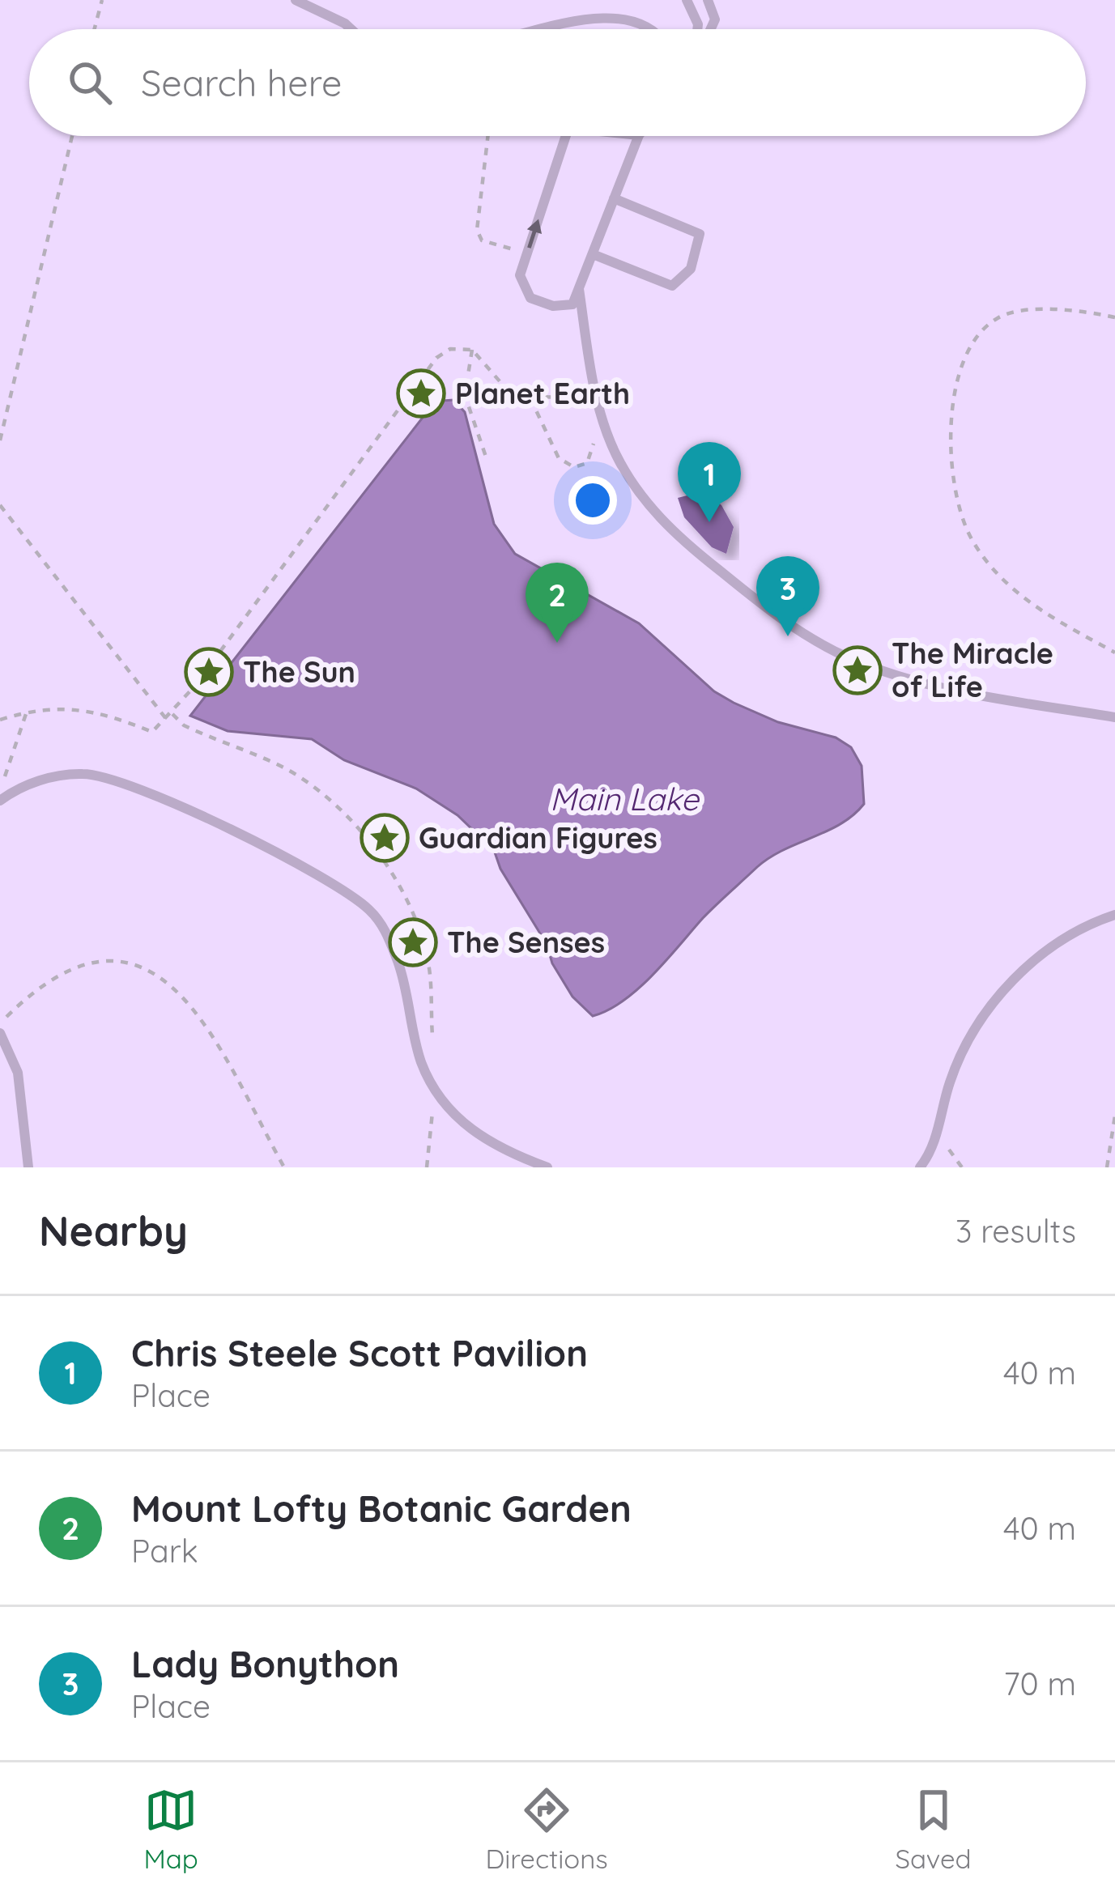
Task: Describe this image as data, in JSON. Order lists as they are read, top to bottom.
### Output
{
  "water": ["Main Lake"],
  "places": {
    "place": [
      "Planet Earth",
      "The Miracle of Life",
      "The Sun",
      "Guardian Figures",
      "The Senses"
    ]
  },
  "page": {
    "search": "Search here",
    "pins": ["1", "3", "2"],
    "heading": ["Nearby", "3 results"],
    "list": [
      {
        "mark": "1",
        "name": "Chris Steele Scott Pavilion",
        "note": "Place",
        "value": "40 m"
      },
      {
        "mark": "2",
        "name": "Mount Lofty Botanic Garden",
        "note": "Park",
        "value": "40 m"
      },
      {
        "mark": "3",
        "name": "Lady Bonython",
        "note": "Place",
        "value": "70 m"
      }
    ],
    "nav": ["Map", "Directions", "Saved"]
  }
}
